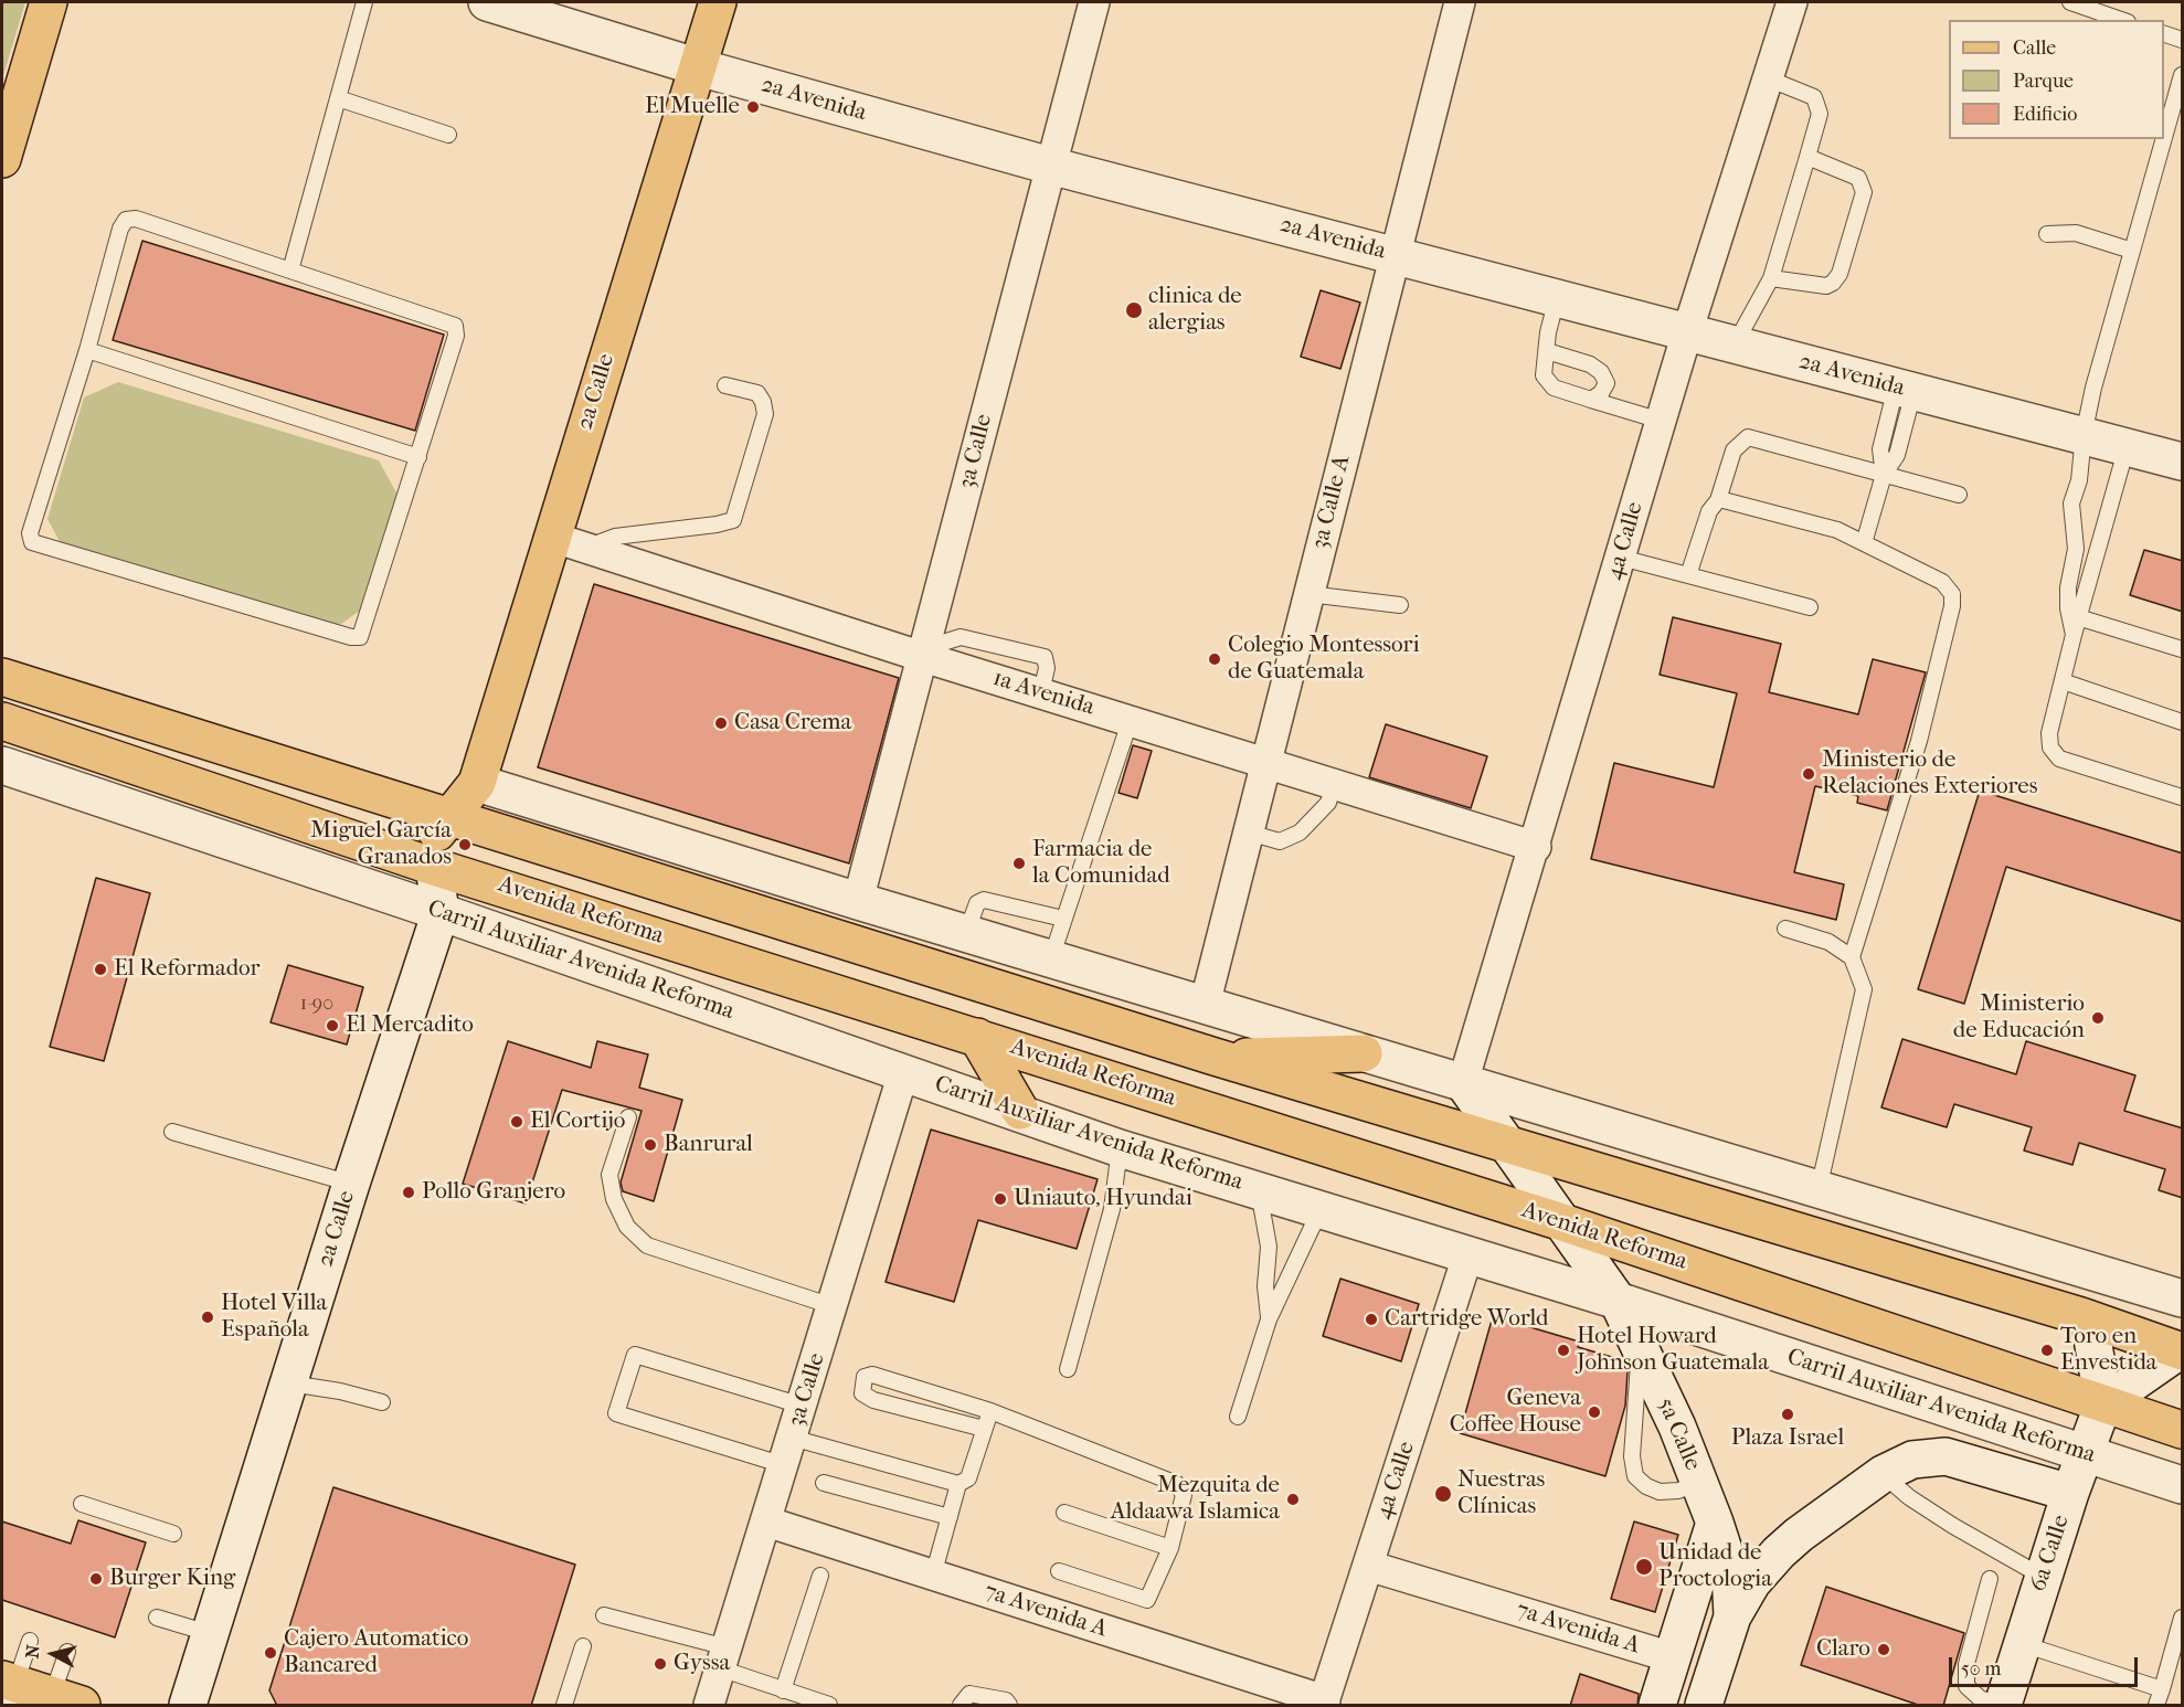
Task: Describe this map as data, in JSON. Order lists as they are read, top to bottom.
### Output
{
  "streets": {
    "main road": ["2a Calle", "Avenida Reforma"],
    "street": [
      "2a Avenida",
      "3a Calle",
      "3a Calle A",
      "4a Calle",
      "1a Avenida",
      "Carril Auxiliar Avenida Reforma",
      "5a Calle",
      "6a Calle",
      "7a Avenida A"
    ]
  },
  "crossings": [
    ["2a Avenida", "2a Calle"],
    ["2a Avenida", "3a Calle"],
    ["2a Avenida", "3a Calle A"],
    ["2a Avenida", "4a Calle"],
    ["2a Calle", "1a Avenida"],
    ["2a Calle", "Avenida Reforma"],
    ["2a Calle", "Carril Auxiliar Avenida Reforma"],
    ["3a Calle", "1a Avenida"],
    ["3a Calle", "Carril Auxiliar Avenida Reforma"],
    ["3a Calle", "7a Avenida A"],
    ["3a Calle A", "1a Avenida"],
    ["4a Calle", "1a Avenida"],
    ["4a Calle", "Carril Auxiliar Avenida Reforma"],
    ["4a Calle", "5a Calle"],
    ["4a Calle", "7a Avenida A"],
    ["Avenida Reforma", "5a Calle"],
    ["Avenida Reforma", "6a Calle"],
    ["Carril Auxiliar Avenida Reforma", "5a Calle"],
    ["Carril Auxiliar Avenida Reforma", "6a Calle"],
    ["5a Calle", "6a Calle"]
  ],
  "places": [
    "El Muelle",
    "clinica de alergias",
    "Colegio Montessori de Guatemala",
    "Casa Crema",
    "Ministerio de Relaciones Exteriores",
    "Miguel García Granados",
    "Farmacia de la Comunidad",
    "El Reformador",
    "Ministerio de Educación",
    "El Mercadito",
    "El Cortijo",
    "Banrural",
    "Pollo Granjero",
    "Uniauto, Hyundai",
    "Hotel Villa Española",
    "Cartridge World",
    "Hotel Howard Johnson Guatemala",
    "Toro en Envestida",
    "Geneva Coffee House",
    "Plaza Israel",
    "Nuestras Clínicas",
    "Mezquita de Aldaawa Islamica",
    "Unidad de Proctologia",
    "Burger King",
    "Claro",
    "Cajero Automatico Bancared",
    "Gyssa"
  ],
  "house_numbers": ["1-90"],
  "legend": ["Calle", "Parque", "Edificio"],
  "scale_bar": "50 m",
  "north": "left"
}
